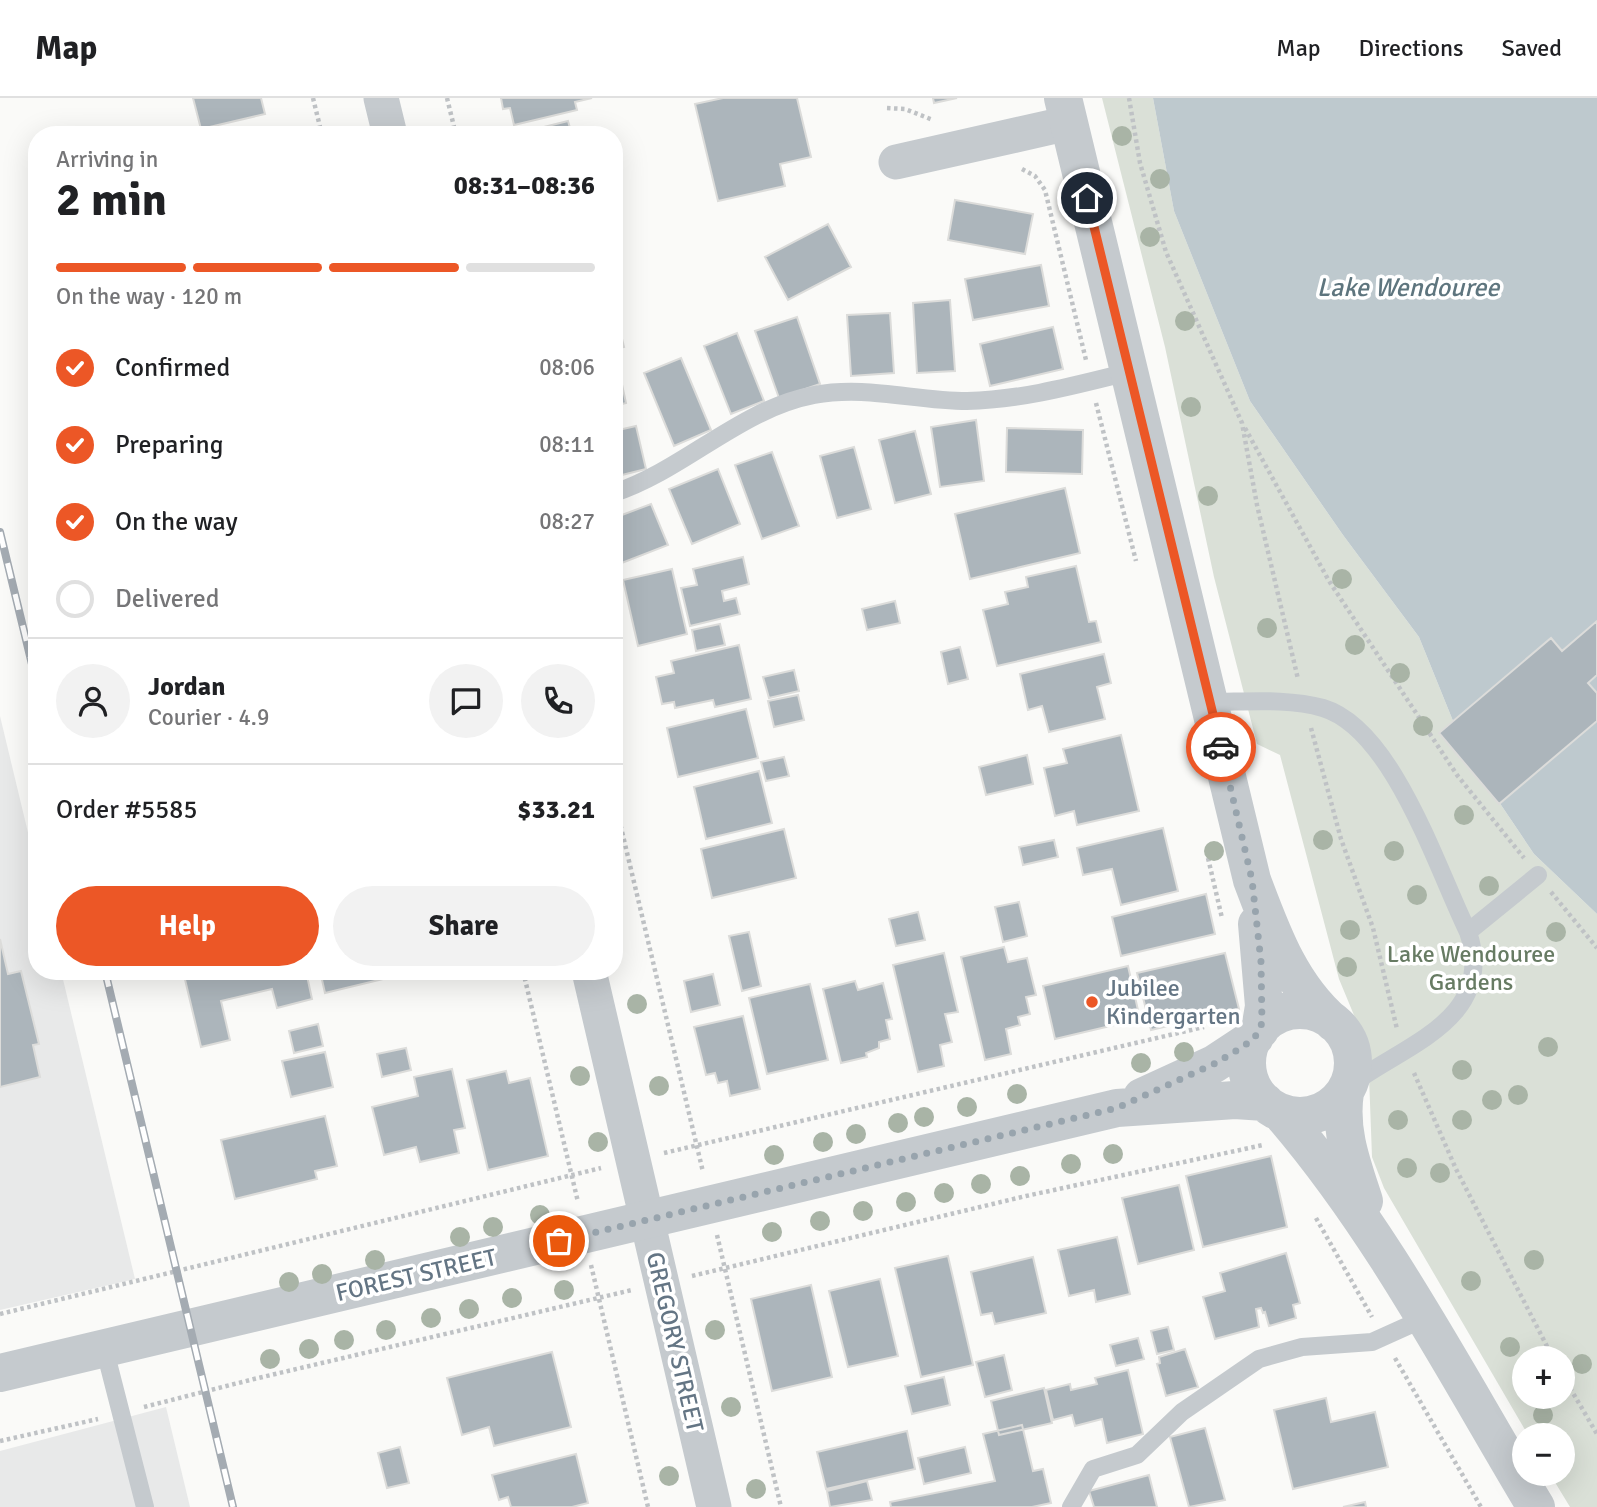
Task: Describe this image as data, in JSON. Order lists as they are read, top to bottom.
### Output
{
  "streets": {
    "street": ["FOREST STREET", "GREGORY STREET"]
  },
  "crossings": [
    ["FOREST STREET", "GREGORY STREET"]
  ],
  "water": ["Lake Wendouree"],
  "parks": ["Lake Wendouree Gardens"],
  "places": ["Jubilee Kindergarten"],
  "page": {
    "header": "Map",
    "nav": ["Map", "Directions", "Saved"],
    "heading": ["2 min", "Arriving in", "08:31–08:36"],
    "panel": [
      "Jordan",
      "Courier · 4.9",
      "Order #5585",
      "$33.21"
    ],
    "bar": "On the way · 120 m",
    "list": [
      ["Confirmed", "08:06"],
      ["Preparing", "08:11"],
      ["On the way", "08:27"],
      "Delivered"
    ],
    "buttons": ["Help", "Share"],
    "map_buttons": ["+", "−"]
  }
}
